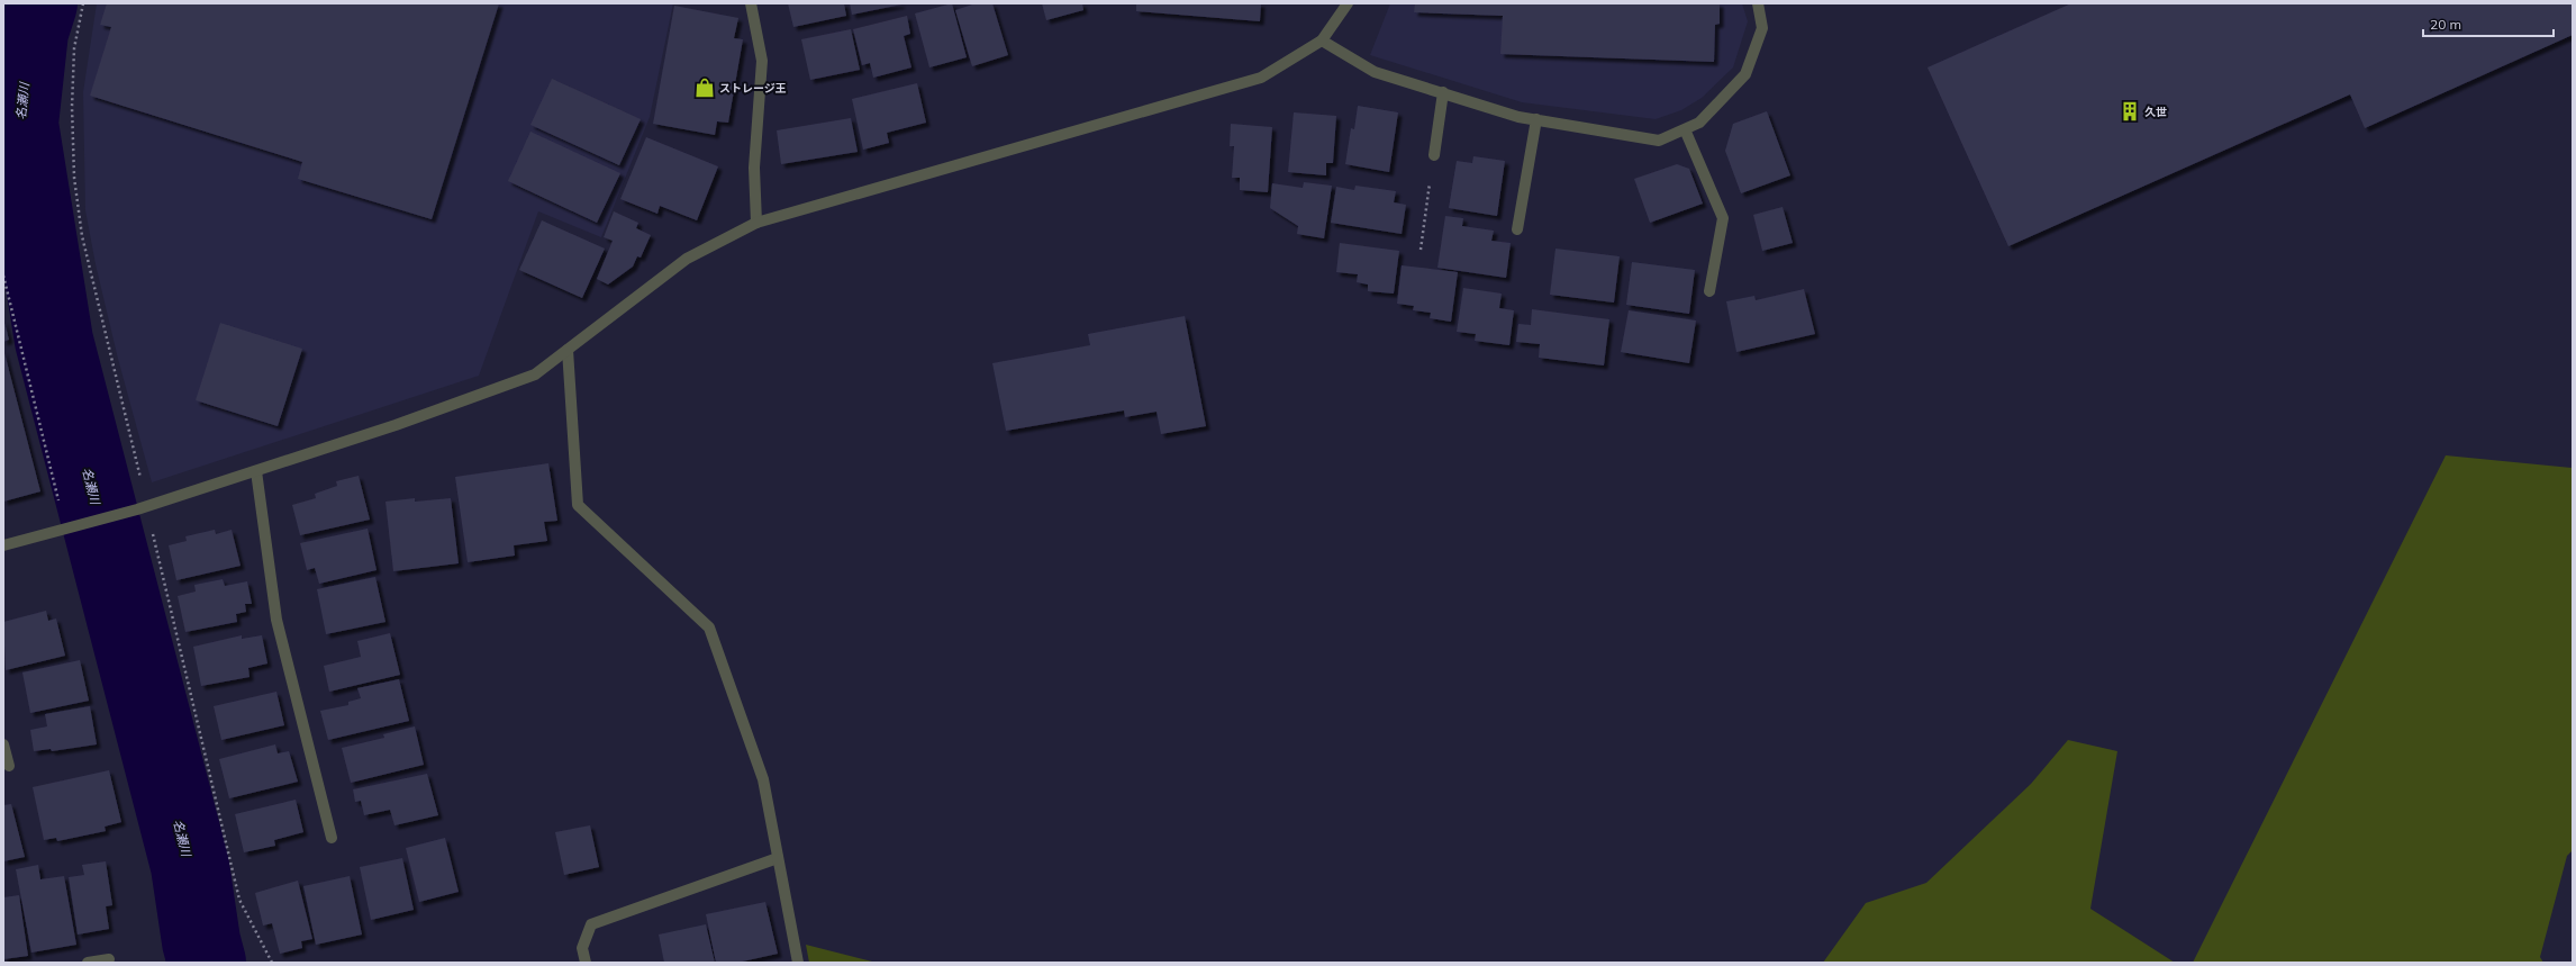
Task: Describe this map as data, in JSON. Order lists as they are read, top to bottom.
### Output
{
  "water": ["名瀬川"],
  "places": {
    "shop": ["ストレージ王"],
    "building": ["久世"]
  },
  "scale_bar": "20 m"
}
